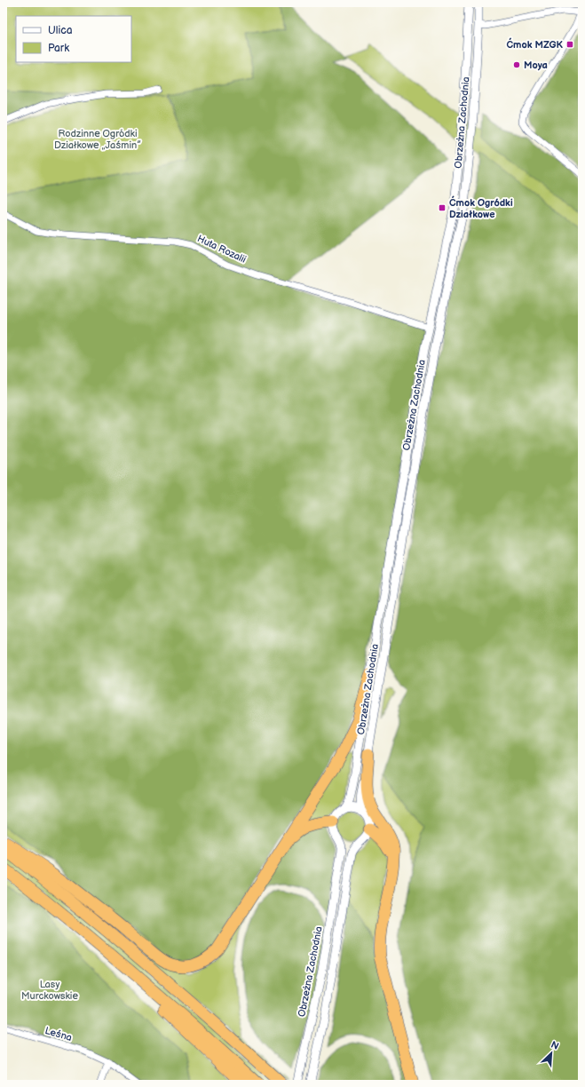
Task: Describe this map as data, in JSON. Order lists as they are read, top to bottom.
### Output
{
  "streets": {
    "street": ["Obrzeżna Zachodnia", "Huta Rozalii", "Leśna"]
  },
  "crossings": [
    ["Obrzeżna Zachodnia", "Huta Rozalii"]
  ],
  "parks": ["Rodzinne Ogródki Działkowe „Jaśmin”", "Lasy Murckowskie"],
  "places": {
    "transit": ["Ćmok MZGK", "Ćmok Ogródki Działkowe"],
    "other": ["Moya"]
  },
  "legend": ["Ulica", "Park"],
  "north": "top right"
}
